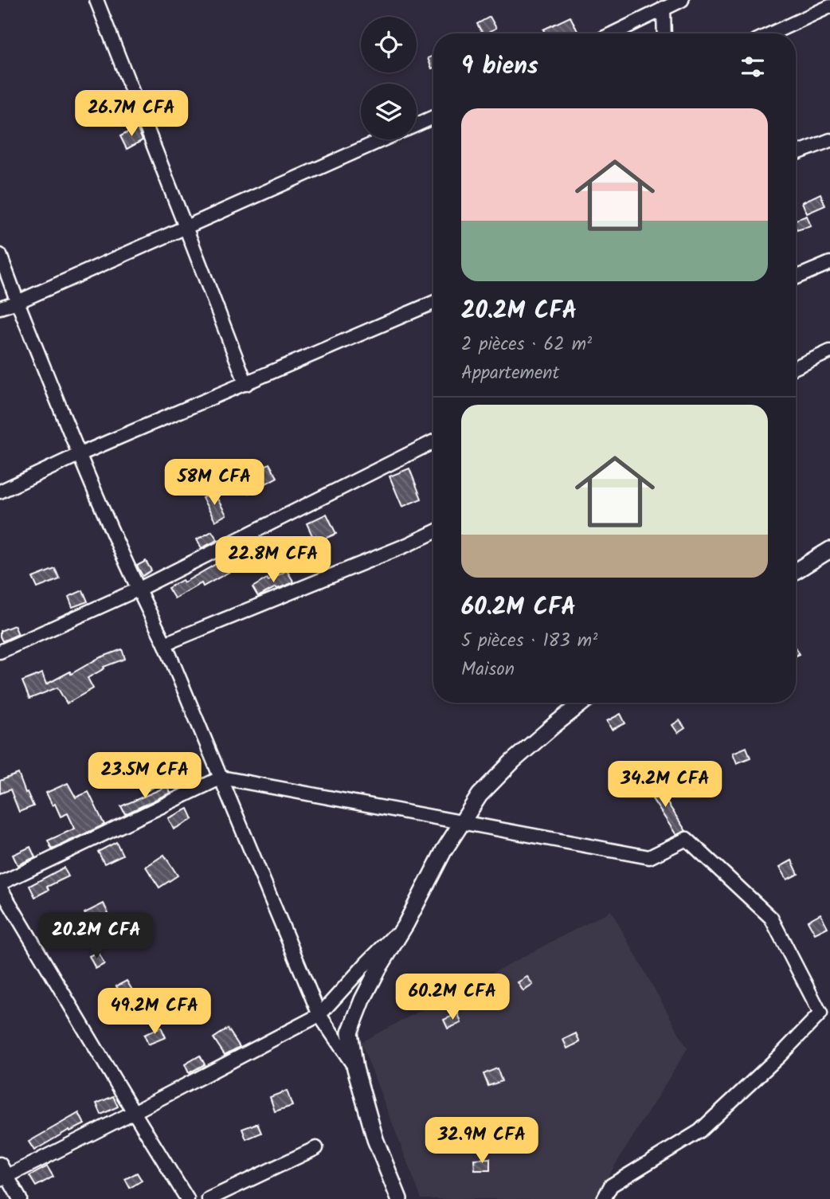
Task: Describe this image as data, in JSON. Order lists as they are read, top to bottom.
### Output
{
  "page": {
    "heading": "9 biens",
    "price": [
      "26.7M CFA",
      "58M CFA",
      "22.8M CFA",
      "23.5M CFA",
      "34.2M CFA",
      "20.2M CFA",
      "60.2M CFA",
      "49.2M CFA",
      "32.9M CFA"
    ],
    "list": [
      {
        "name": "20.2M CFA",
        "note": "2 pièces · 62 m² · Appartement"
      },
      {
        "name": "60.2M CFA",
        "note": "5 pièces · 183 m² · Maison"
      }
    ]
  }
}
